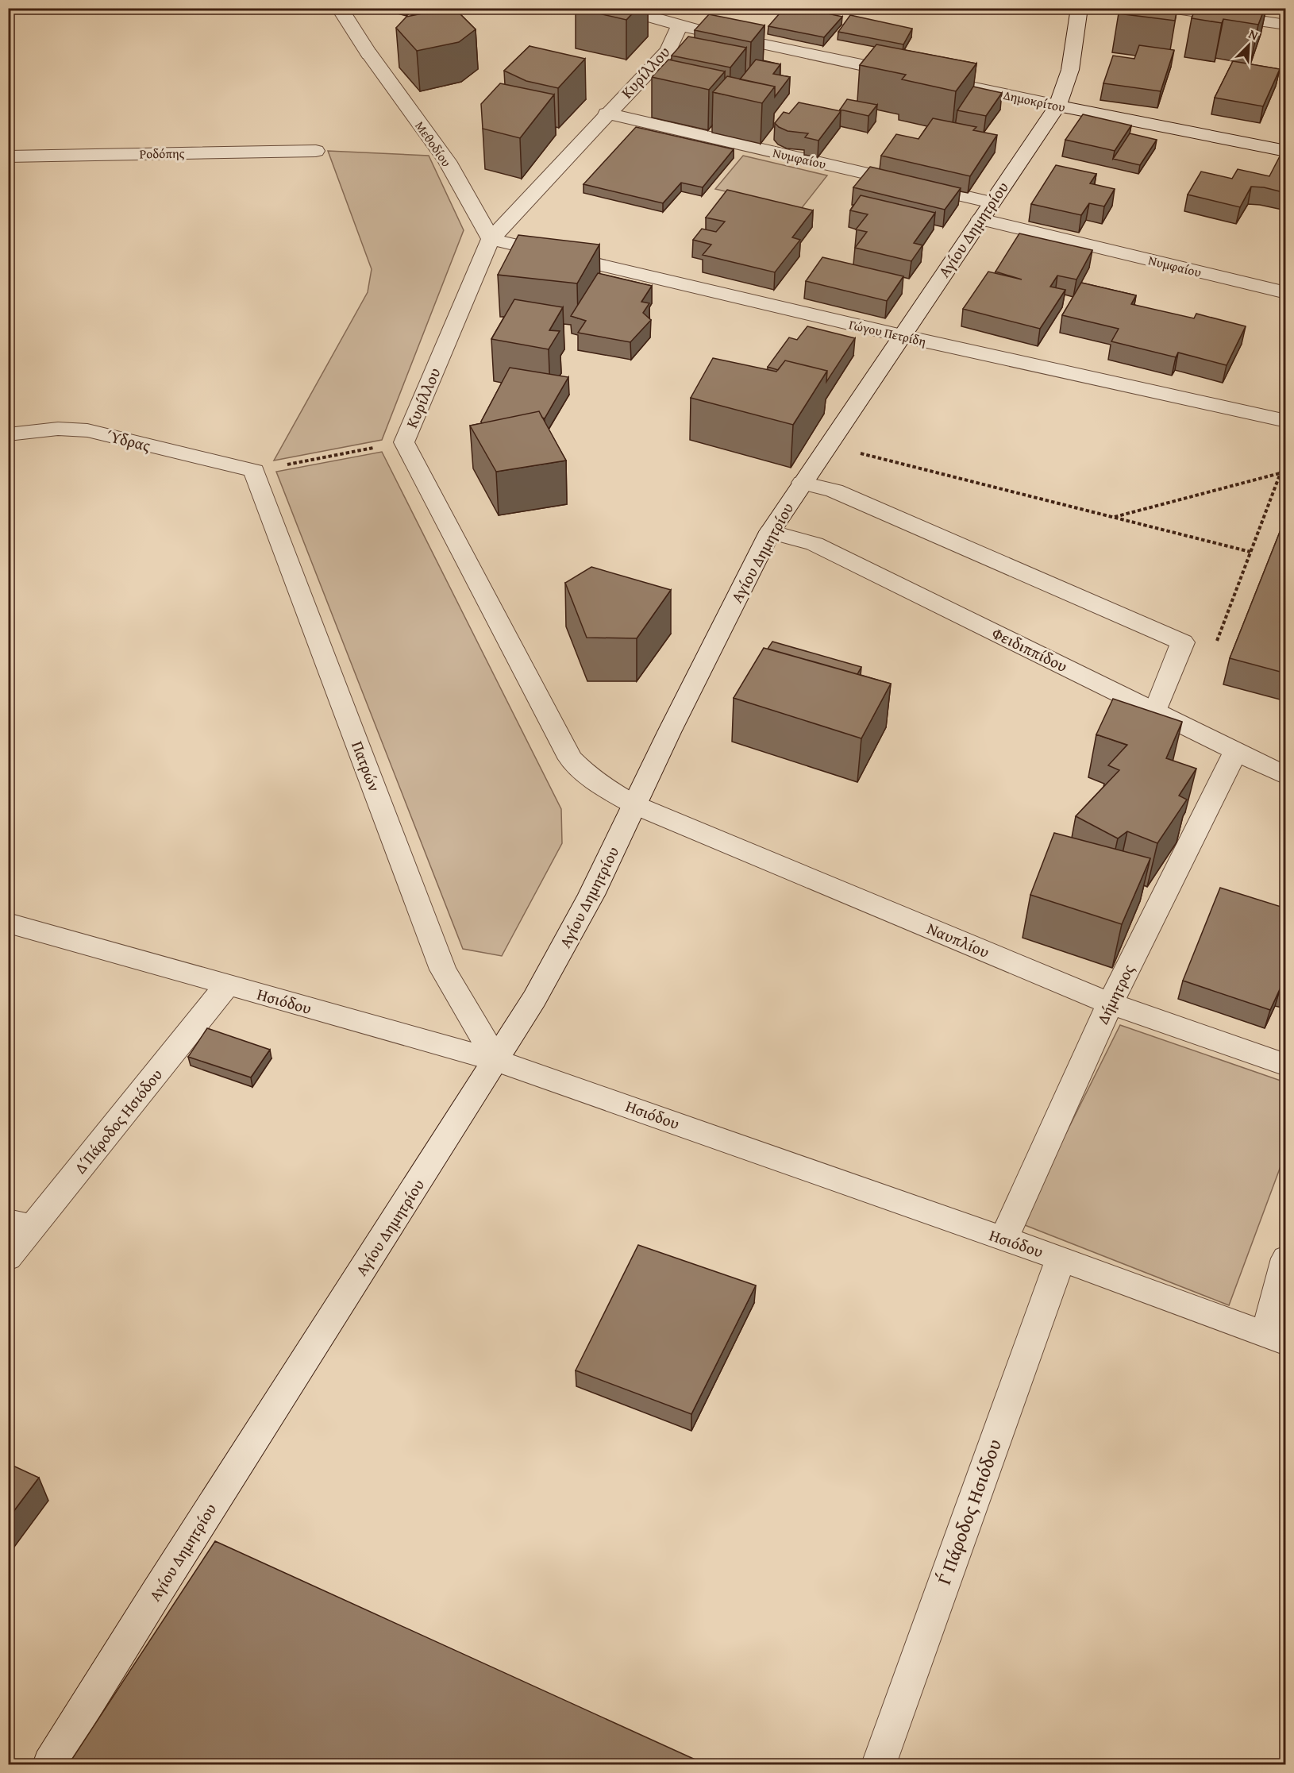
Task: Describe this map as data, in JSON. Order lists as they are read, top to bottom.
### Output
{
  "streets": {
    "street": [
      "Κυρίλλου",
      "Δημοκρίτου",
      "Μεθοδίου",
      "Ροδόπης",
      "Νυμφαίου",
      "Αγίου Δημητρίου",
      "Γώγου Πετρίδη",
      "Ύδρας",
      "Φειδιππίδου",
      "Πατρών",
      "Ναυπλίου",
      "Δήμητρος",
      "Ησιόδου",
      "Δ΄ Πάροδος Ησιόδου",
      "Γ΄ Πάροδος Ησιόδου"
    ]
  },
  "crossings": [
    ["Κυρίλλου", "Μεθοδίου"],
    ["Κυρίλλου", "Νυμφαίου"],
    ["Κυρίλλου", "Αγίου Δημητρίου"],
    ["Κυρίλλου", "Γώγου Πετρίδη"],
    ["Κυρίλλου", "Ναυπλίου"],
    ["Δημοκρίτου", "Αγίου Δημητρίου"],
    ["Μεθοδίου", "Γώγου Πετρίδη"],
    ["Νυμφαίου", "Αγίου Δημητρίου"],
    ["Αγίου Δημητρίου", "Γώγου Πετρίδη"],
    ["Αγίου Δημητρίου", "Φειδιππίδου"],
    ["Αγίου Δημητρίου", "Πατρών"],
    ["Αγίου Δημητρίου", "Ναυπλίου"],
    ["Αγίου Δημητρίου", "Ησιόδου"],
    ["Ύδρας", "Πατρών"],
    ["Φειδιππίδου", "Δήμητρος"],
    ["Πατρών", "Ησιόδου"],
    ["Ναυπλίου", "Δήμητρος"],
    ["Δήμητρος", "Ησιόδου"],
    ["Ησιόδου", "Δ΄ Πάροδος Ησιόδου"],
    ["Ησιόδου", "Γ΄ Πάροδος Ησιόδου"]
  ],
  "north": "top right"
}
